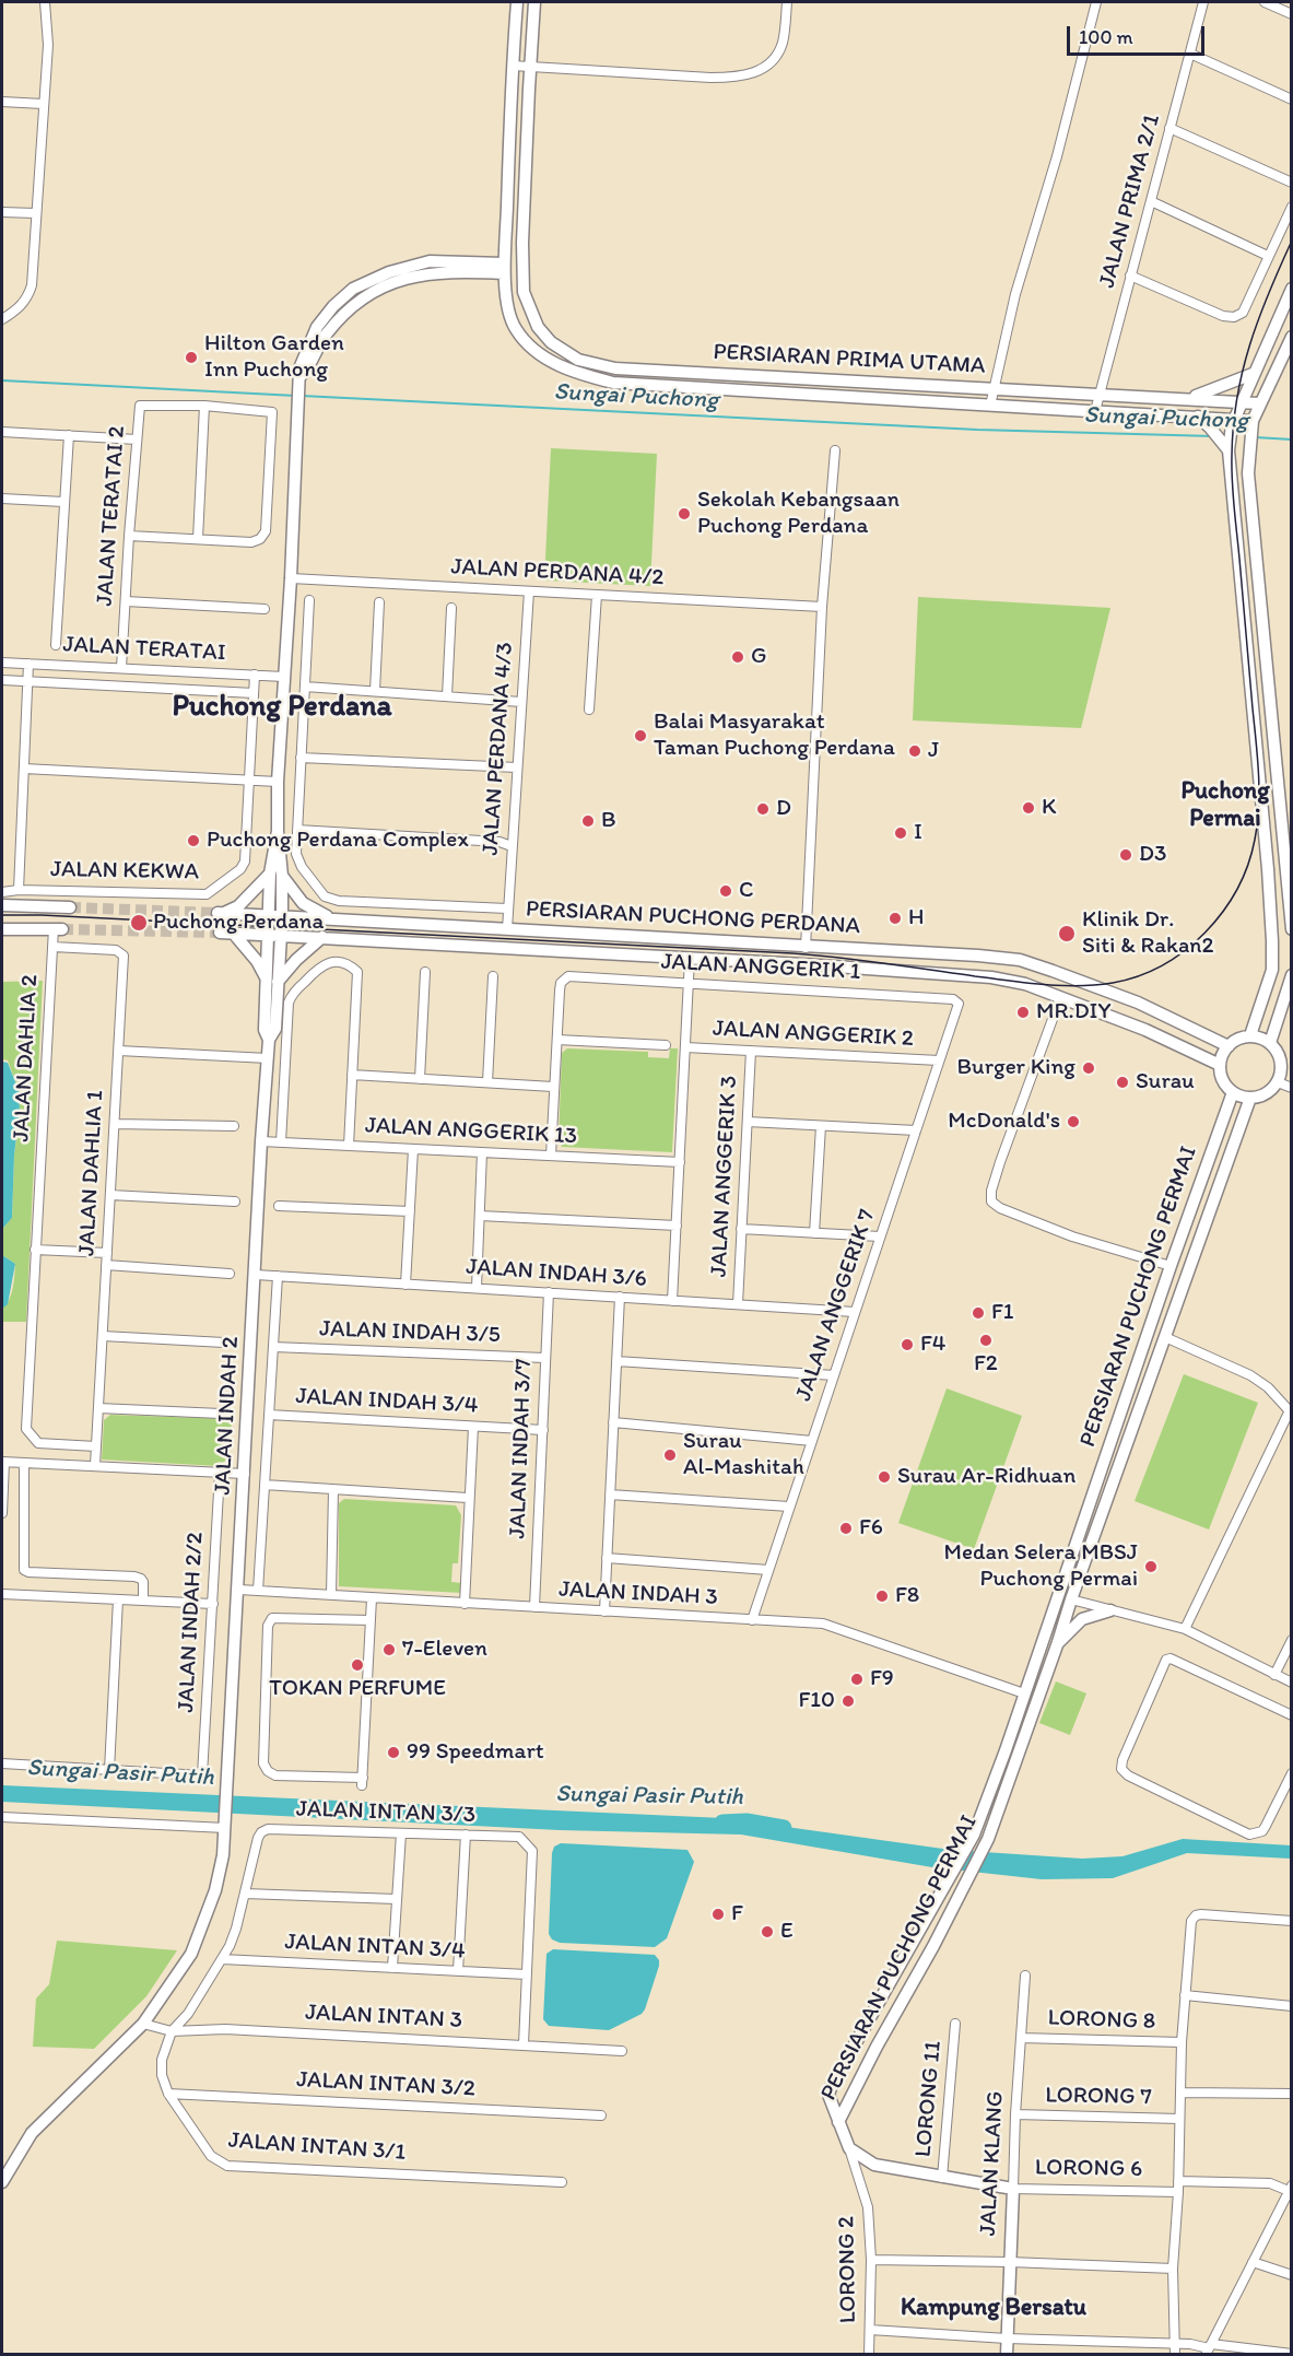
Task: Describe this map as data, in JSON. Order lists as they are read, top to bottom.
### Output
{
  "streets": {
    "main road": [
      "PERSIARAN PRIMA UTAMA",
      "PERSIARAN PUCHONG PERDANA",
      "PERSIARAN PUCHONG PERMAI",
      "JALAN INDAH 2",
      "JALAN KLANG",
      "LORONG 6"
    ],
    "street": [
      "JALAN PRIMA 2/1",
      "JALAN TERATAI 2",
      "JALAN PERDANA 4/2",
      "JALAN TERATAI",
      "JALAN PERDANA 4/3",
      "JALAN KEKWA",
      "JALAN ANGGERIK 1",
      "JALAN ANGGERIK 2",
      "JALAN DAHLIA 2",
      "JALAN ANGGERIK 13",
      "JALAN DAHLIA 1",
      "JALAN ANGGERIK 3",
      "JALAN INDAH 3/6",
      "JALAN ANGGERIK 7",
      "JALAN INDAH 3/5",
      "JALAN INDAH 3/4",
      "JALAN INDAH 3/7",
      "JALAN INDAH 3",
      "JALAN INDAH 2/2",
      "JALAN INTAN 3/3",
      "JALAN INTAN 3/4",
      "JALAN INTAN 3",
      "LORONG 8",
      "JALAN INTAN 3/2",
      "LORONG 7",
      "LORONG 11",
      "JALAN INTAN 3/1",
      "LORONG 2"
    ]
  },
  "crossings": [
    ["JALAN PRIMA 2/1", "PERSIARAN PRIMA UTAMA"],
    ["JALAN TERATAI 2", "JALAN TERATAI"],
    ["JALAN PERDANA 4/2", "JALAN PERDANA 4/3"],
    ["JALAN TERATAI", "JALAN KEKWA"],
    ["JALAN PERDANA 4/3", "PERSIARAN PUCHONG PERDANA"],
    ["PERSIARAN PUCHONG PERDANA", "PERSIARAN PUCHONG PERMAI"],
    ["PERSIARAN PUCHONG PERDANA", "JALAN INDAH 2"],
    ["JALAN ANGGERIK 1", "JALAN ANGGERIK 7"],
    ["JALAN ANGGERIK 2", "JALAN ANGGERIK 3"],
    ["JALAN ANGGERIK 2", "JALAN ANGGERIK 7"],
    ["JALAN DAHLIA 2", "JALAN DAHLIA 1"],
    ["JALAN ANGGERIK 13", "JALAN INDAH 2"],
    ["JALAN ANGGERIK 3", "JALAN INDAH 3/6"],
    ["JALAN INDAH 3/6", "JALAN ANGGERIK 7"],
    ["JALAN INDAH 3/6", "JALAN INDAH 2"],
    ["JALAN INDAH 3/6", "JALAN INDAH 3/7"],
    ["PERSIARAN PUCHONG PERMAI", "JALAN INDAH 3"],
    ["JALAN ANGGERIK 7", "JALAN INDAH 3"],
    ["JALAN INDAH 3/5", "JALAN INDAH 3/7"],
    ["JALAN INDAH 3/4", "JALAN INDAH 3/7"],
    ["JALAN INDAH 2", "JALAN INDAH 3"],
    ["JALAN INDAH 2", "JALAN INTAN 3"],
    ["JALAN INDAH 3/7", "JALAN INDAH 3"],
    ["JALAN INTAN 3/3", "JALAN INTAN 3/4"],
    ["JALAN INTAN 3/3", "JALAN INTAN 3"],
    ["JALAN INTAN 3/3", "JALAN INTAN 3/1"],
    ["JALAN INTAN 3", "JALAN INTAN 3/1"],
    ["LORONG 8", "JALAN KLANG"],
    ["JALAN INTAN 3/2", "JALAN INTAN 3/1"],
    ["LORONG 7", "JALAN KLANG"],
    ["LORONG 11", "LORONG 6"],
    ["JALAN KLANG", "LORONG 6"],
    ["LORONG 6", "LORONG 2"]
  ],
  "districts": ["Puchong Perdana", "Puchong Permai", "Kampung Bersatu"],
  "water": ["Sungai Puchong", "Sungai Pasir Putih"],
  "places": [
    "Hilton Garden Inn Puchong",
    "Sekolah Kebangsaan Puchong Perdana",
    "G",
    "Balai Masyarakat Taman Puchong Perdana",
    "J",
    "K",
    "D",
    "B",
    "I",
    "Puchong Perdana Complex",
    "D3",
    "C",
    "H",
    "Puchong Perdana",
    "Klinik Dr. Siti & Rakan2",
    "MR.DIY",
    "Burger King",
    "Surau",
    "McDonald's",
    "F1",
    "F2",
    "F4",
    "Surau Al-Mashitah",
    "Surau Ar-Ridhuan",
    "F6",
    "Medan Selera MBSJ Puchong Permai",
    "F8",
    "7-Eleven",
    "TOKAN PERFUME",
    "F9",
    "F10",
    "99 Speedmart",
    "F",
    "E"
  ],
  "scale_bar": "100 m"
}
